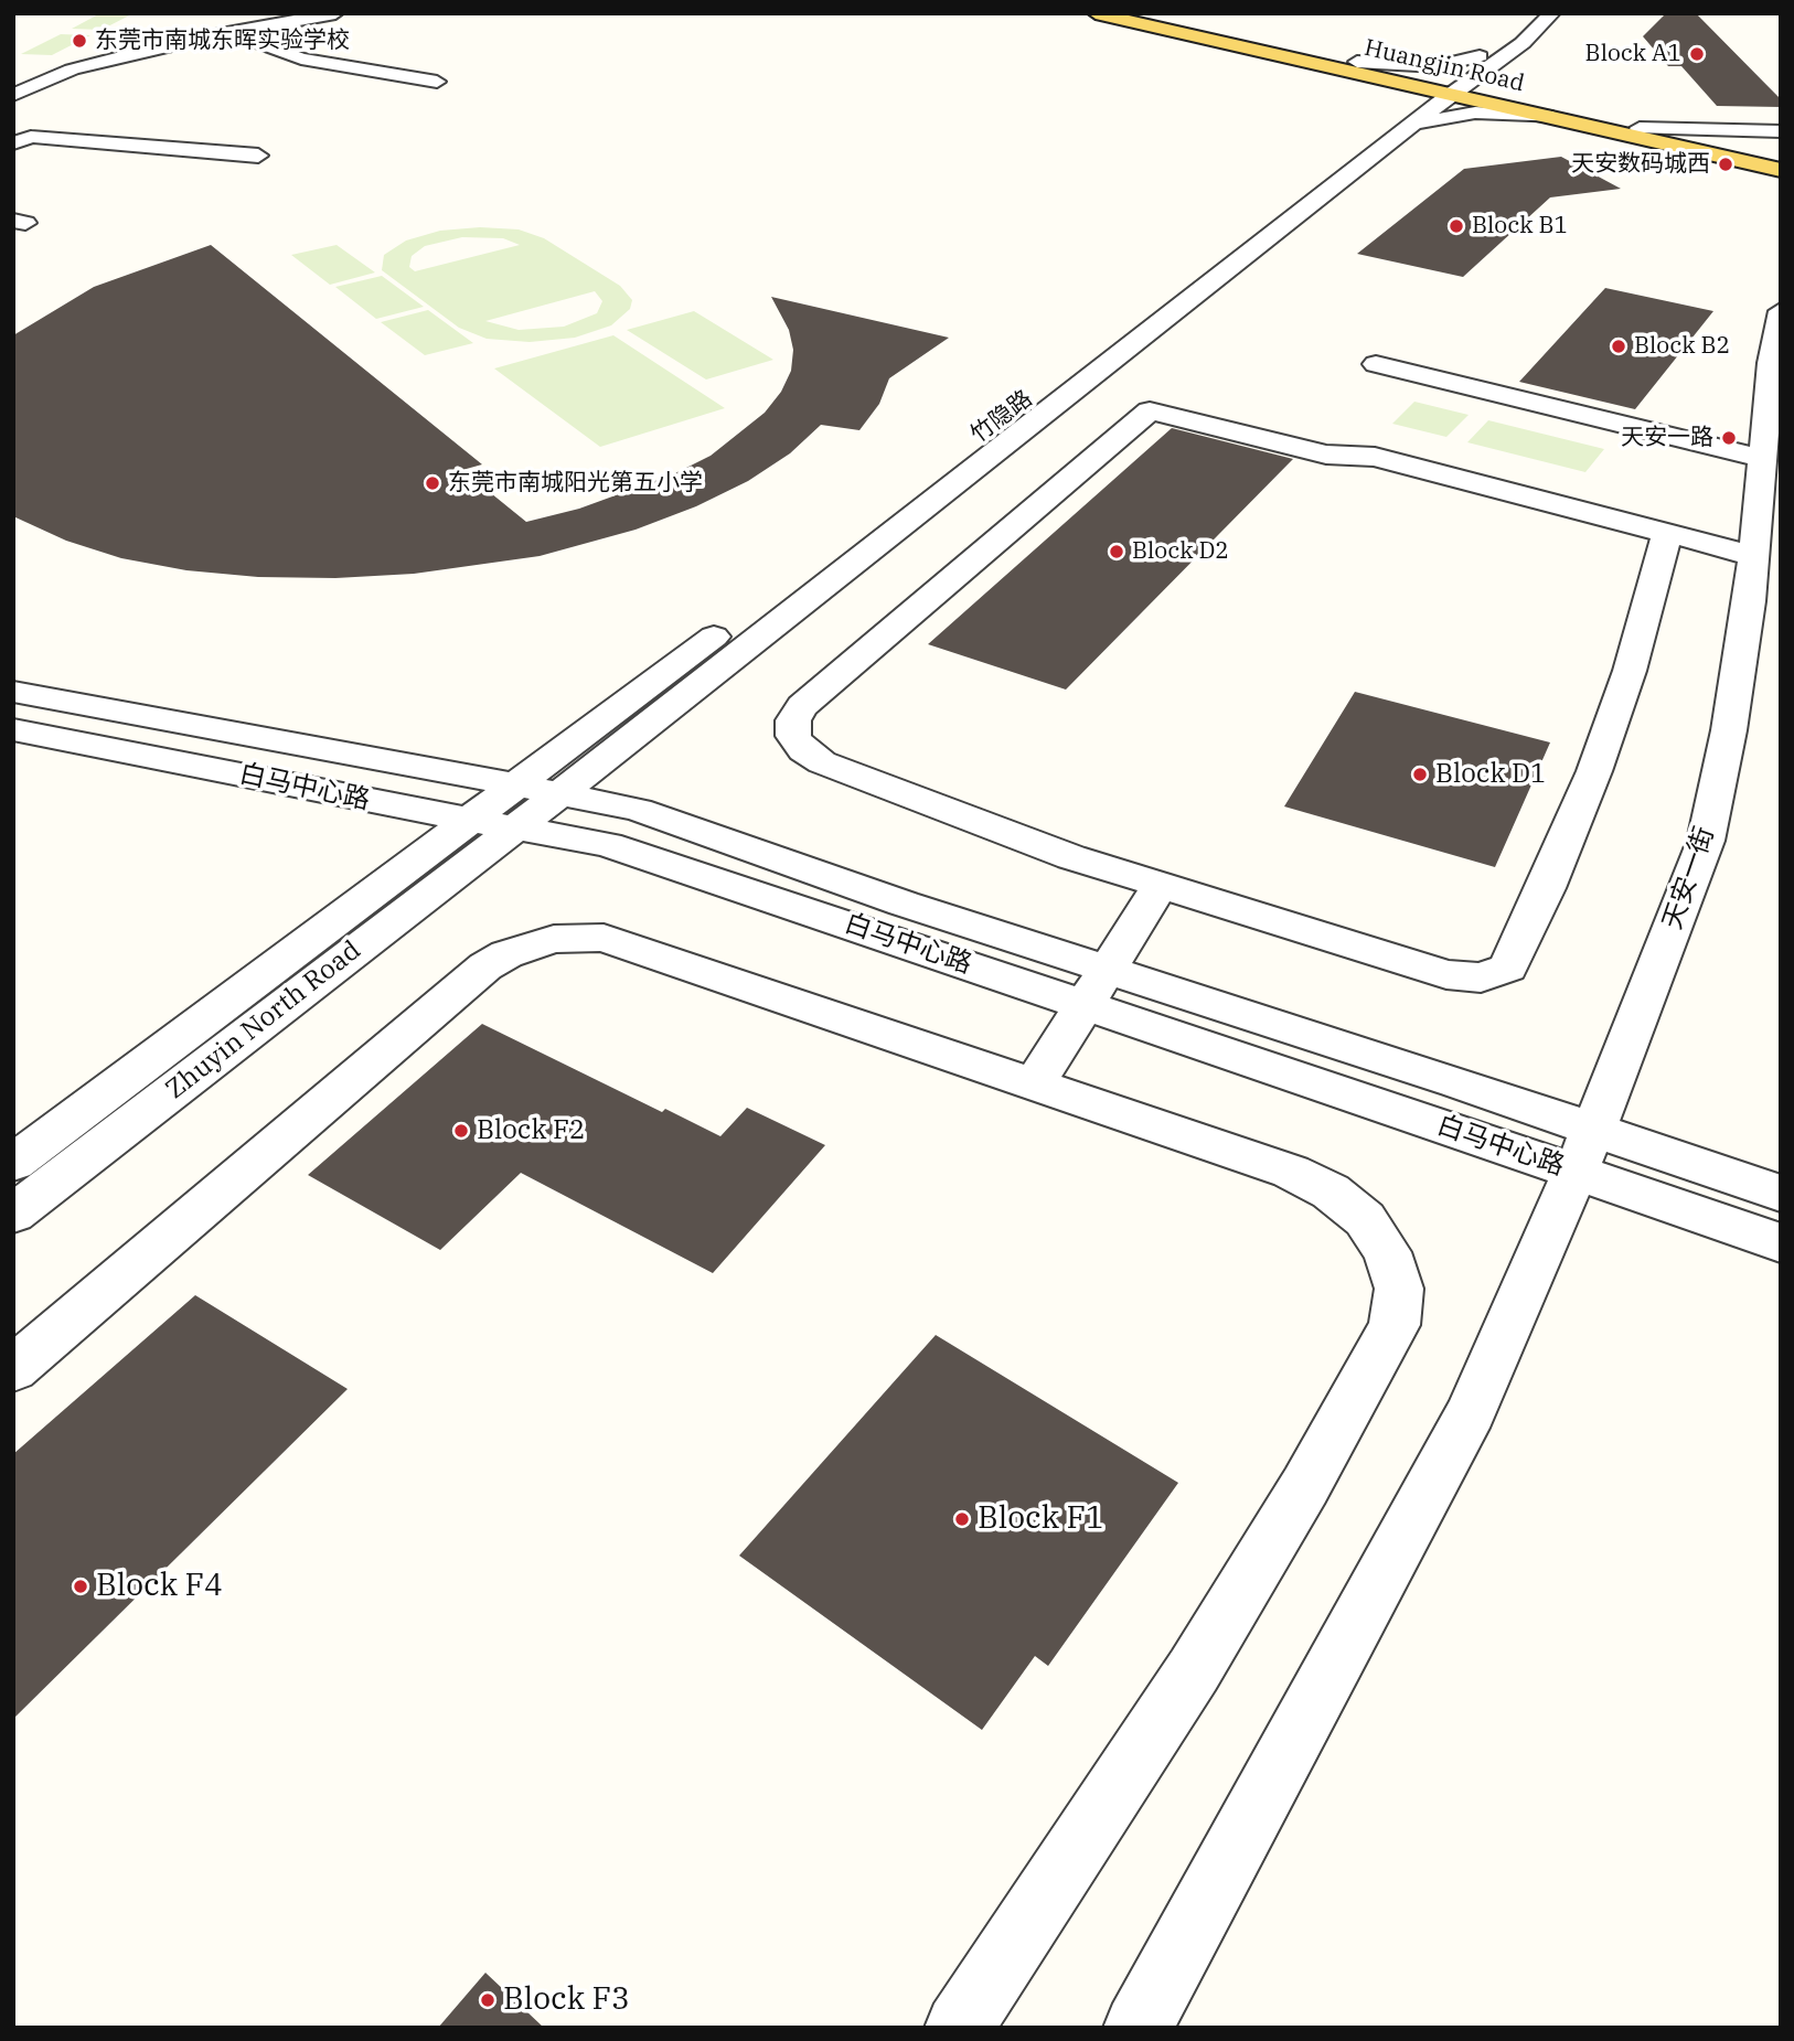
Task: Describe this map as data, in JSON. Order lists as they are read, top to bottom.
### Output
{
  "streets": {
    "main road": ["Huangjin Road"],
    "street": [
      "竹隐路",
      "白马中心路",
      "天安一街",
      "Zhuyin North Road"
    ]
  },
  "crossings": [
    ["Huangjin Road", "竹隐路"],
    ["竹隐路", "白马中心路"],
    ["竹隐路", "Zhuyin North Road"],
    ["白马中心路", "天安一街"],
    ["白马中心路", "Zhuyin North Road"]
  ],
  "places": [
    "东莞市南城东晖实验学校",
    "Block A1",
    "天安数码城西",
    "Block B1",
    "Block B2",
    "天安一路",
    "东莞市南城阳光第五小学",
    "Block D2",
    "Block D1",
    "Block F2",
    "Block F1",
    "Block F4",
    "Block F3"
  ]
}
